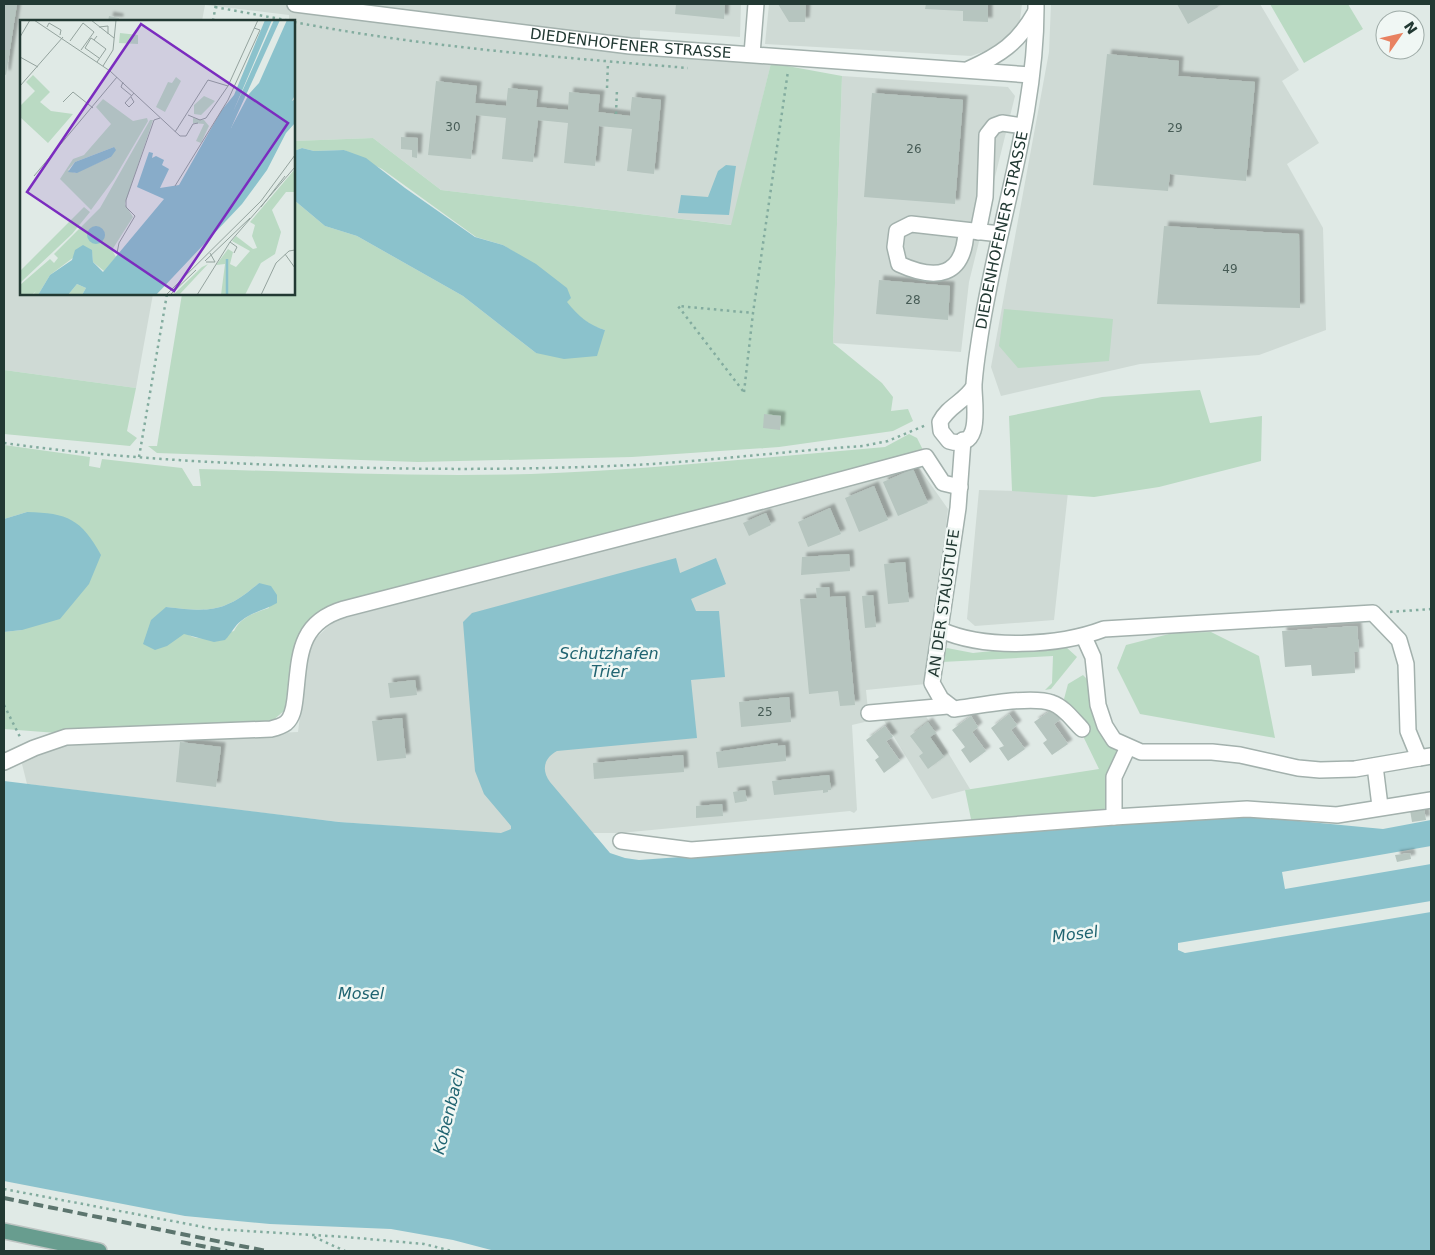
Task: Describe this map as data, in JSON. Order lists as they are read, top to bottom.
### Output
{
  "streets": {
    "street": ["DIEDENHOFENER STRASSE", "AN DER STAUSTUFE"]
  },
  "crossings": [
    ["DIEDENHOFENER STRASSE", "AN DER STAUSTUFE"]
  ],
  "water": ["Schutzhafen Trier", "Mosel", "Kobenbach"],
  "house_numbers": [
    "30",
    "29",
    "26",
    "49",
    "28",
    "25"
  ],
  "north": "top right"
}
